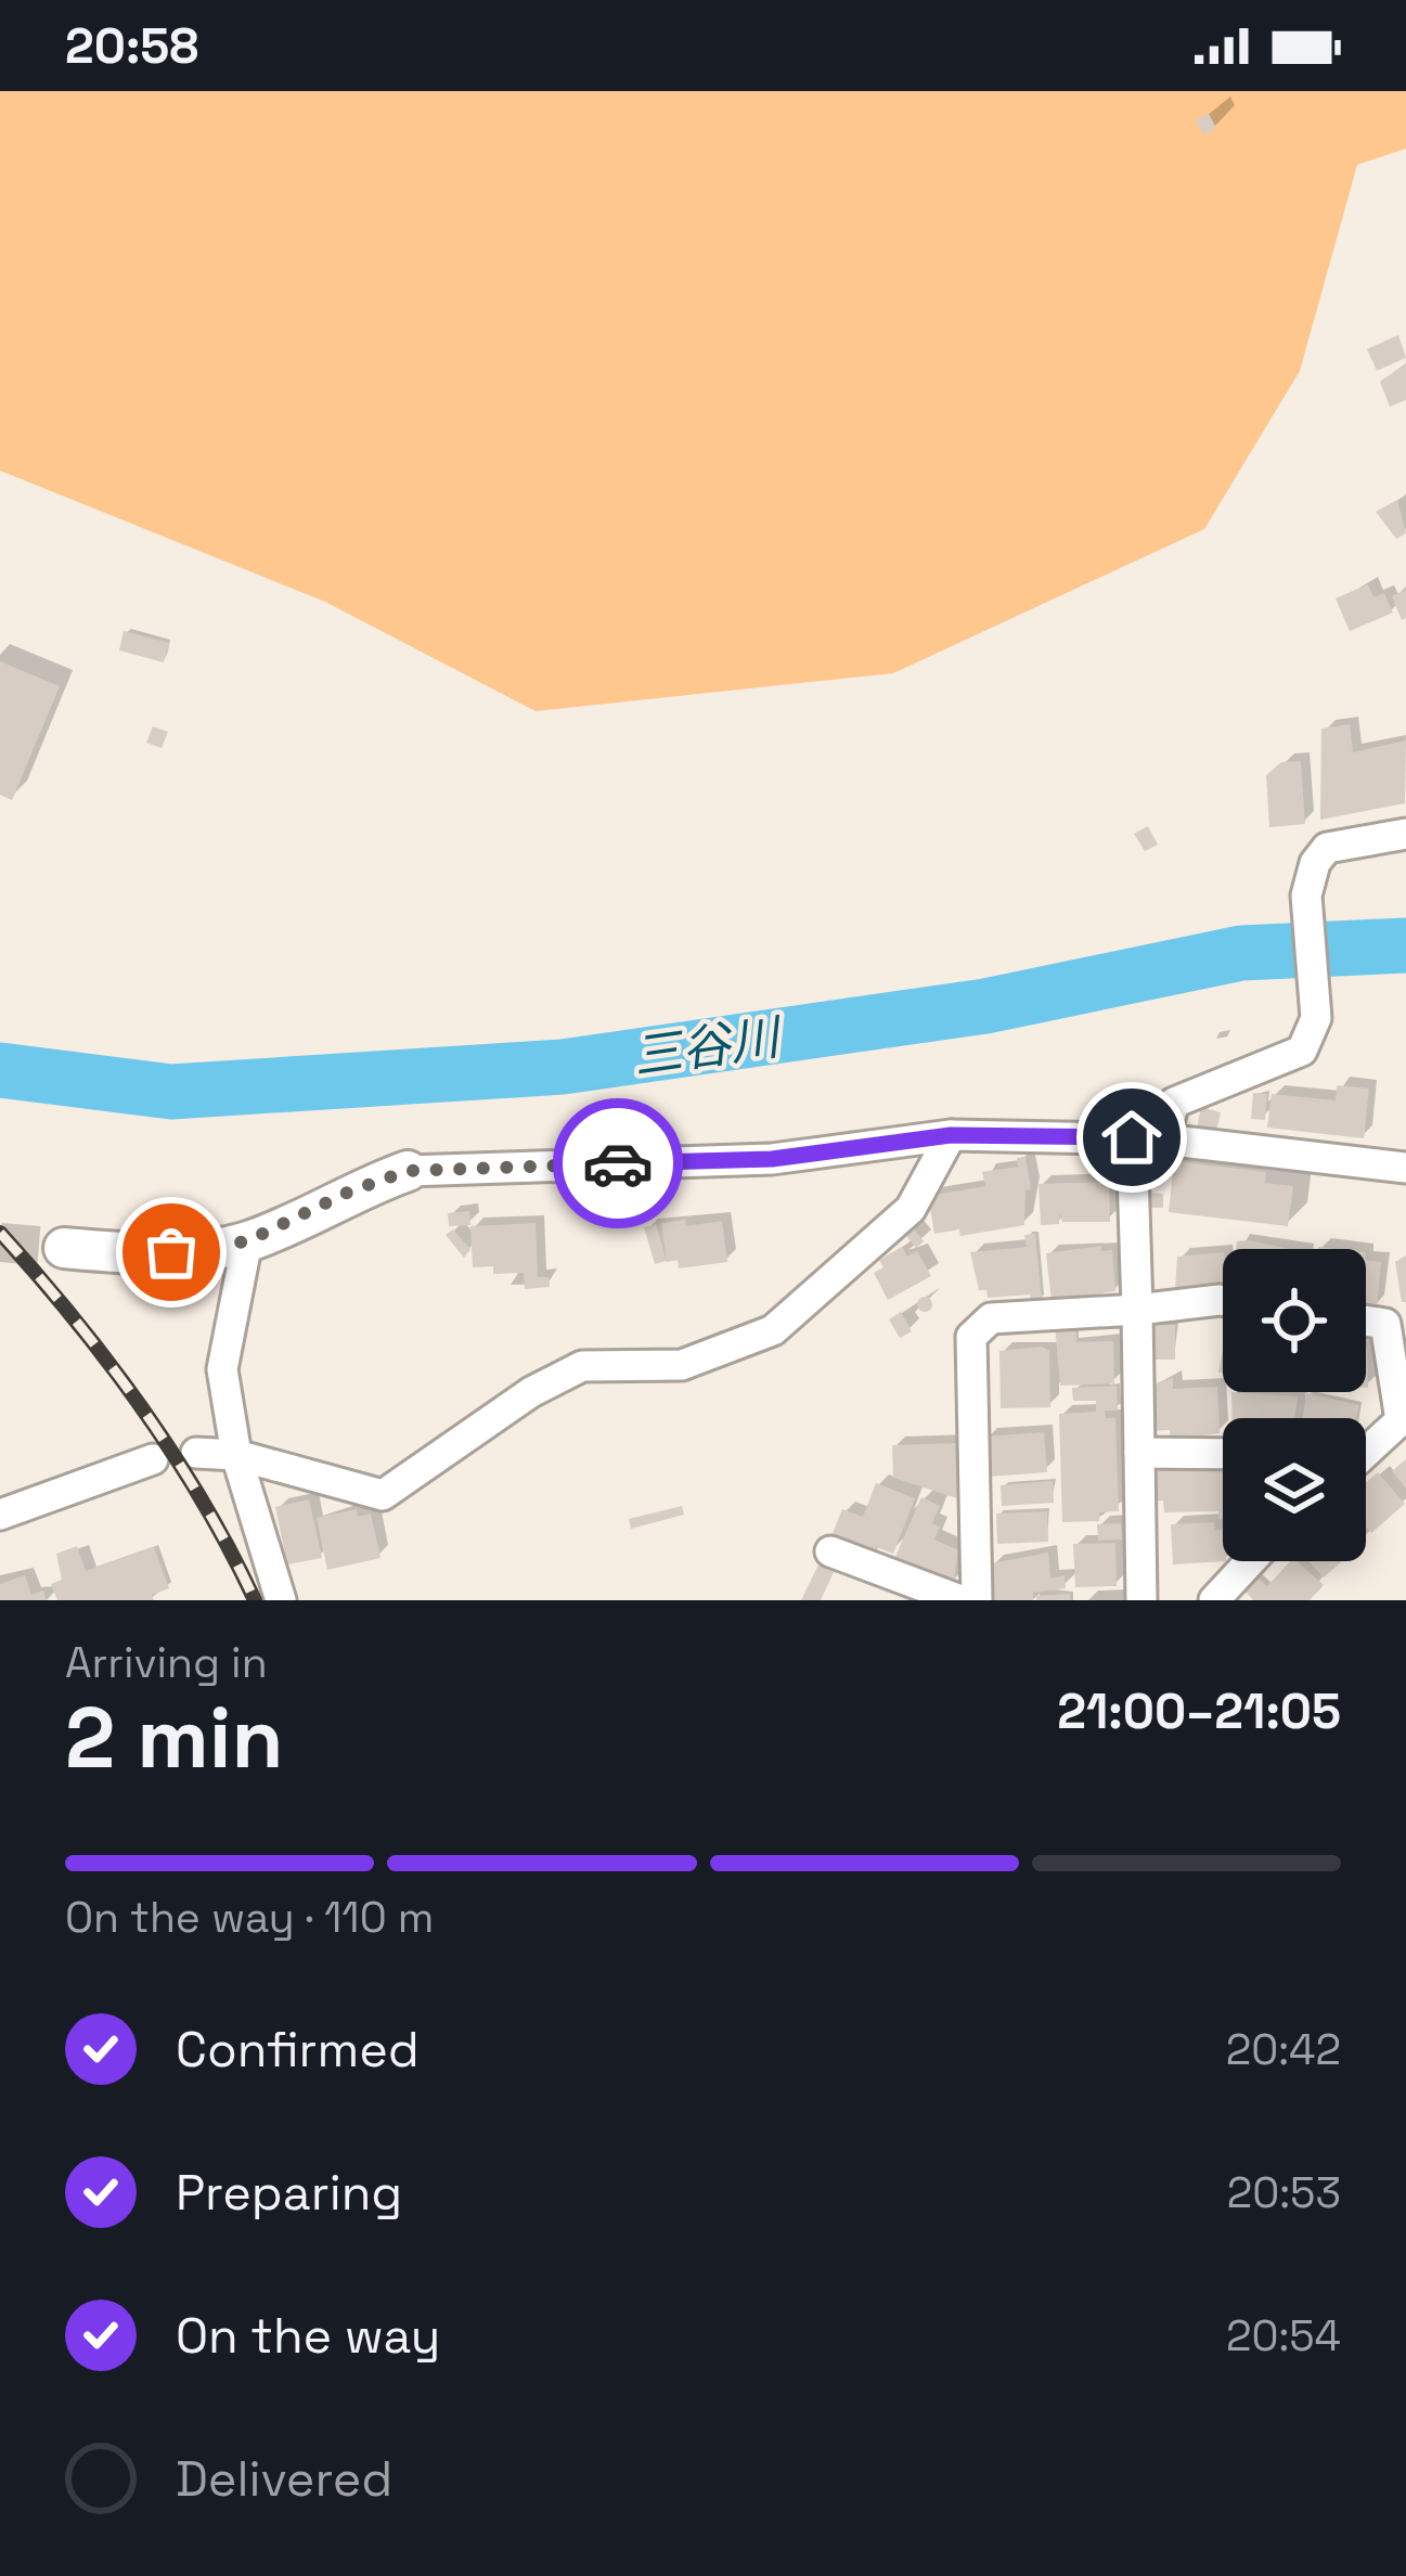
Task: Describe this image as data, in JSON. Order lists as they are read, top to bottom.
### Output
{
  "water": ["三谷川"],
  "page": {
    "status": "20:58",
    "heading": ["2 min", "Arriving in", "21:00–21:05"],
    "bar": "On the way · 110 m",
    "list": [
      ["Confirmed", "20:42"],
      ["Preparing", "20:53"],
      ["On the way", "20:54"],
      "Delivered"
    ]
  }
}
